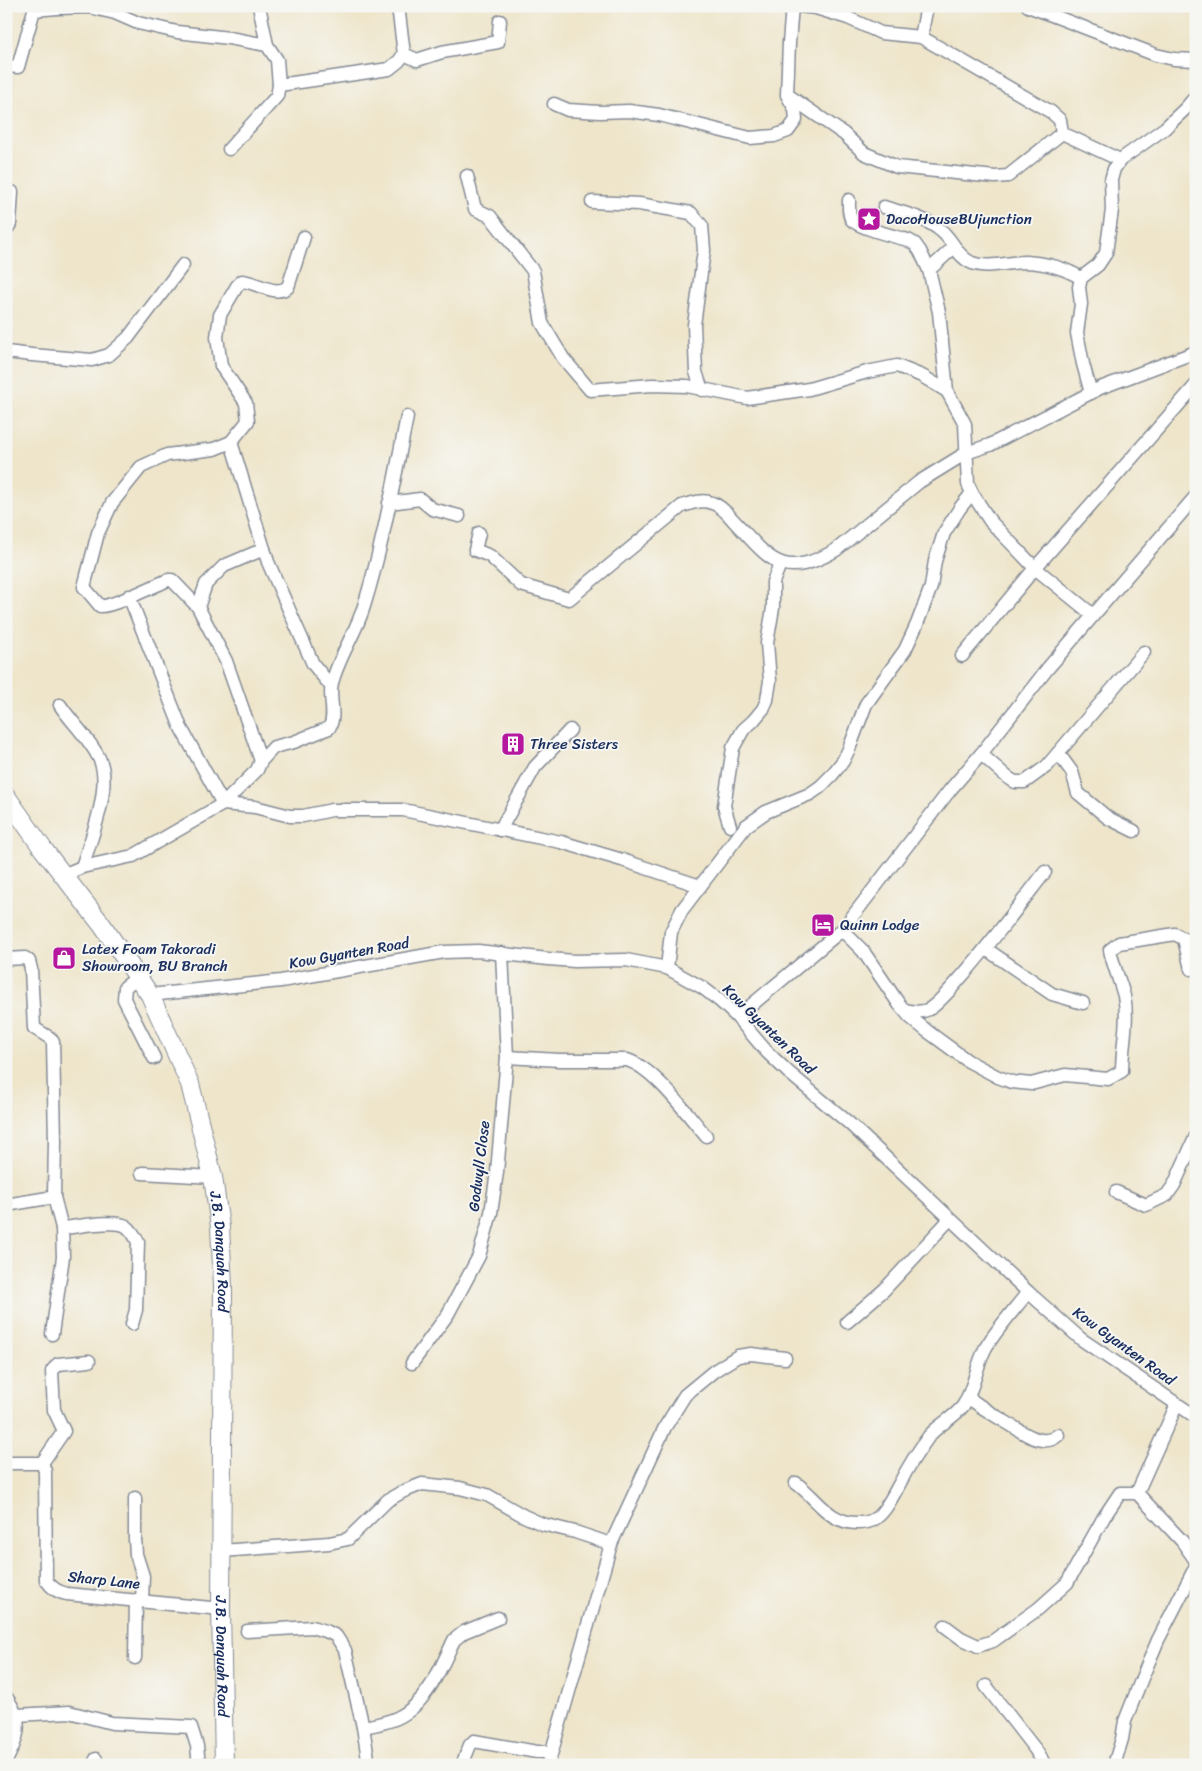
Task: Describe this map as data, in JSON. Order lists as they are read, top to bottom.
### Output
{
  "streets": {
    "highway": ["J.B. Danquah Road"],
    "street": ["Kow Gyanten Road", "Godwyll Close", "Sharp Lane"]
  },
  "crossings": [
    ["Kow Gyanten Road", "Godwyll Close"],
    ["Kow Gyanten Road", "J.B. Danquah Road"],
    ["J.B. Danquah Road", "Sharp Lane"]
  ],
  "places": {
    "place": ["DacoHouseBUjunction"],
    "building": ["Three Sisters"],
    "hotel": ["Quinn Lodge"],
    "shop": ["Latex Foam Takoradi Showroom, BU Branch"]
  }
}
